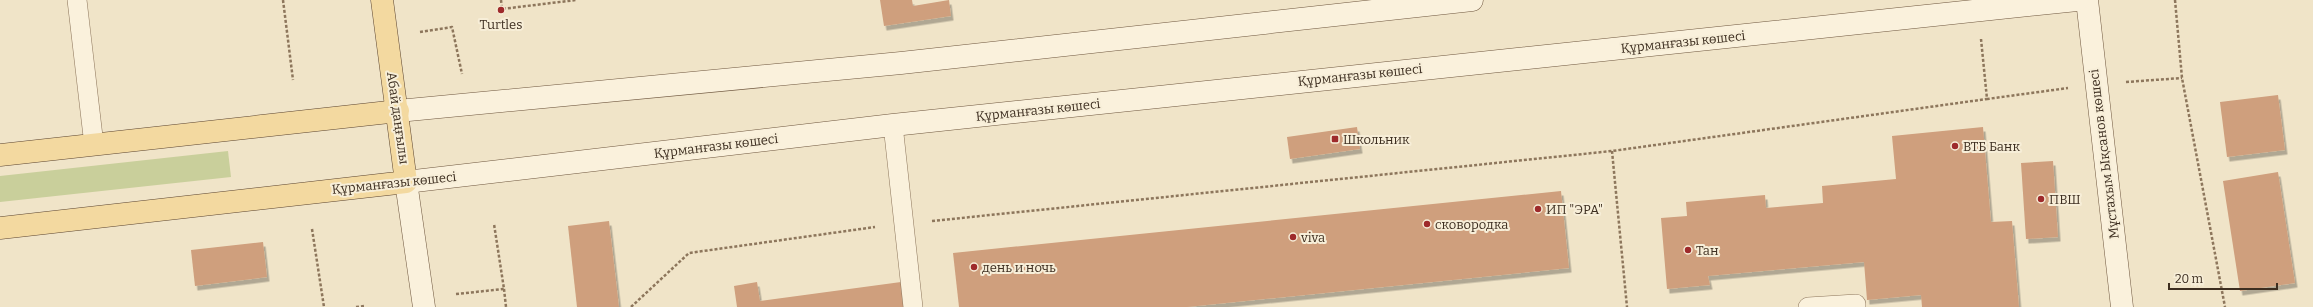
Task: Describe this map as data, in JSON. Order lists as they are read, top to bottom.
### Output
{
  "streets": {
    "main road": ["Құрманғазы көшесі", "Абай даңғылы"],
    "street": ["Мұстахым Ықсанов көшесі"]
  },
  "crossings": [
    ["Құрманғазы көшесі", "Абай даңғылы"]
  ],
  "places": {
    "other": [
      "Turtles",
      "ВТБ Банк",
      "ПВШ",
      "ИП \"ЭРА\"",
      "сковородка",
      "viva",
      "Тан",
      "день и ночь"
    ],
    "transit": ["Школьник"]
  },
  "scale_bar": "20 m"
}
